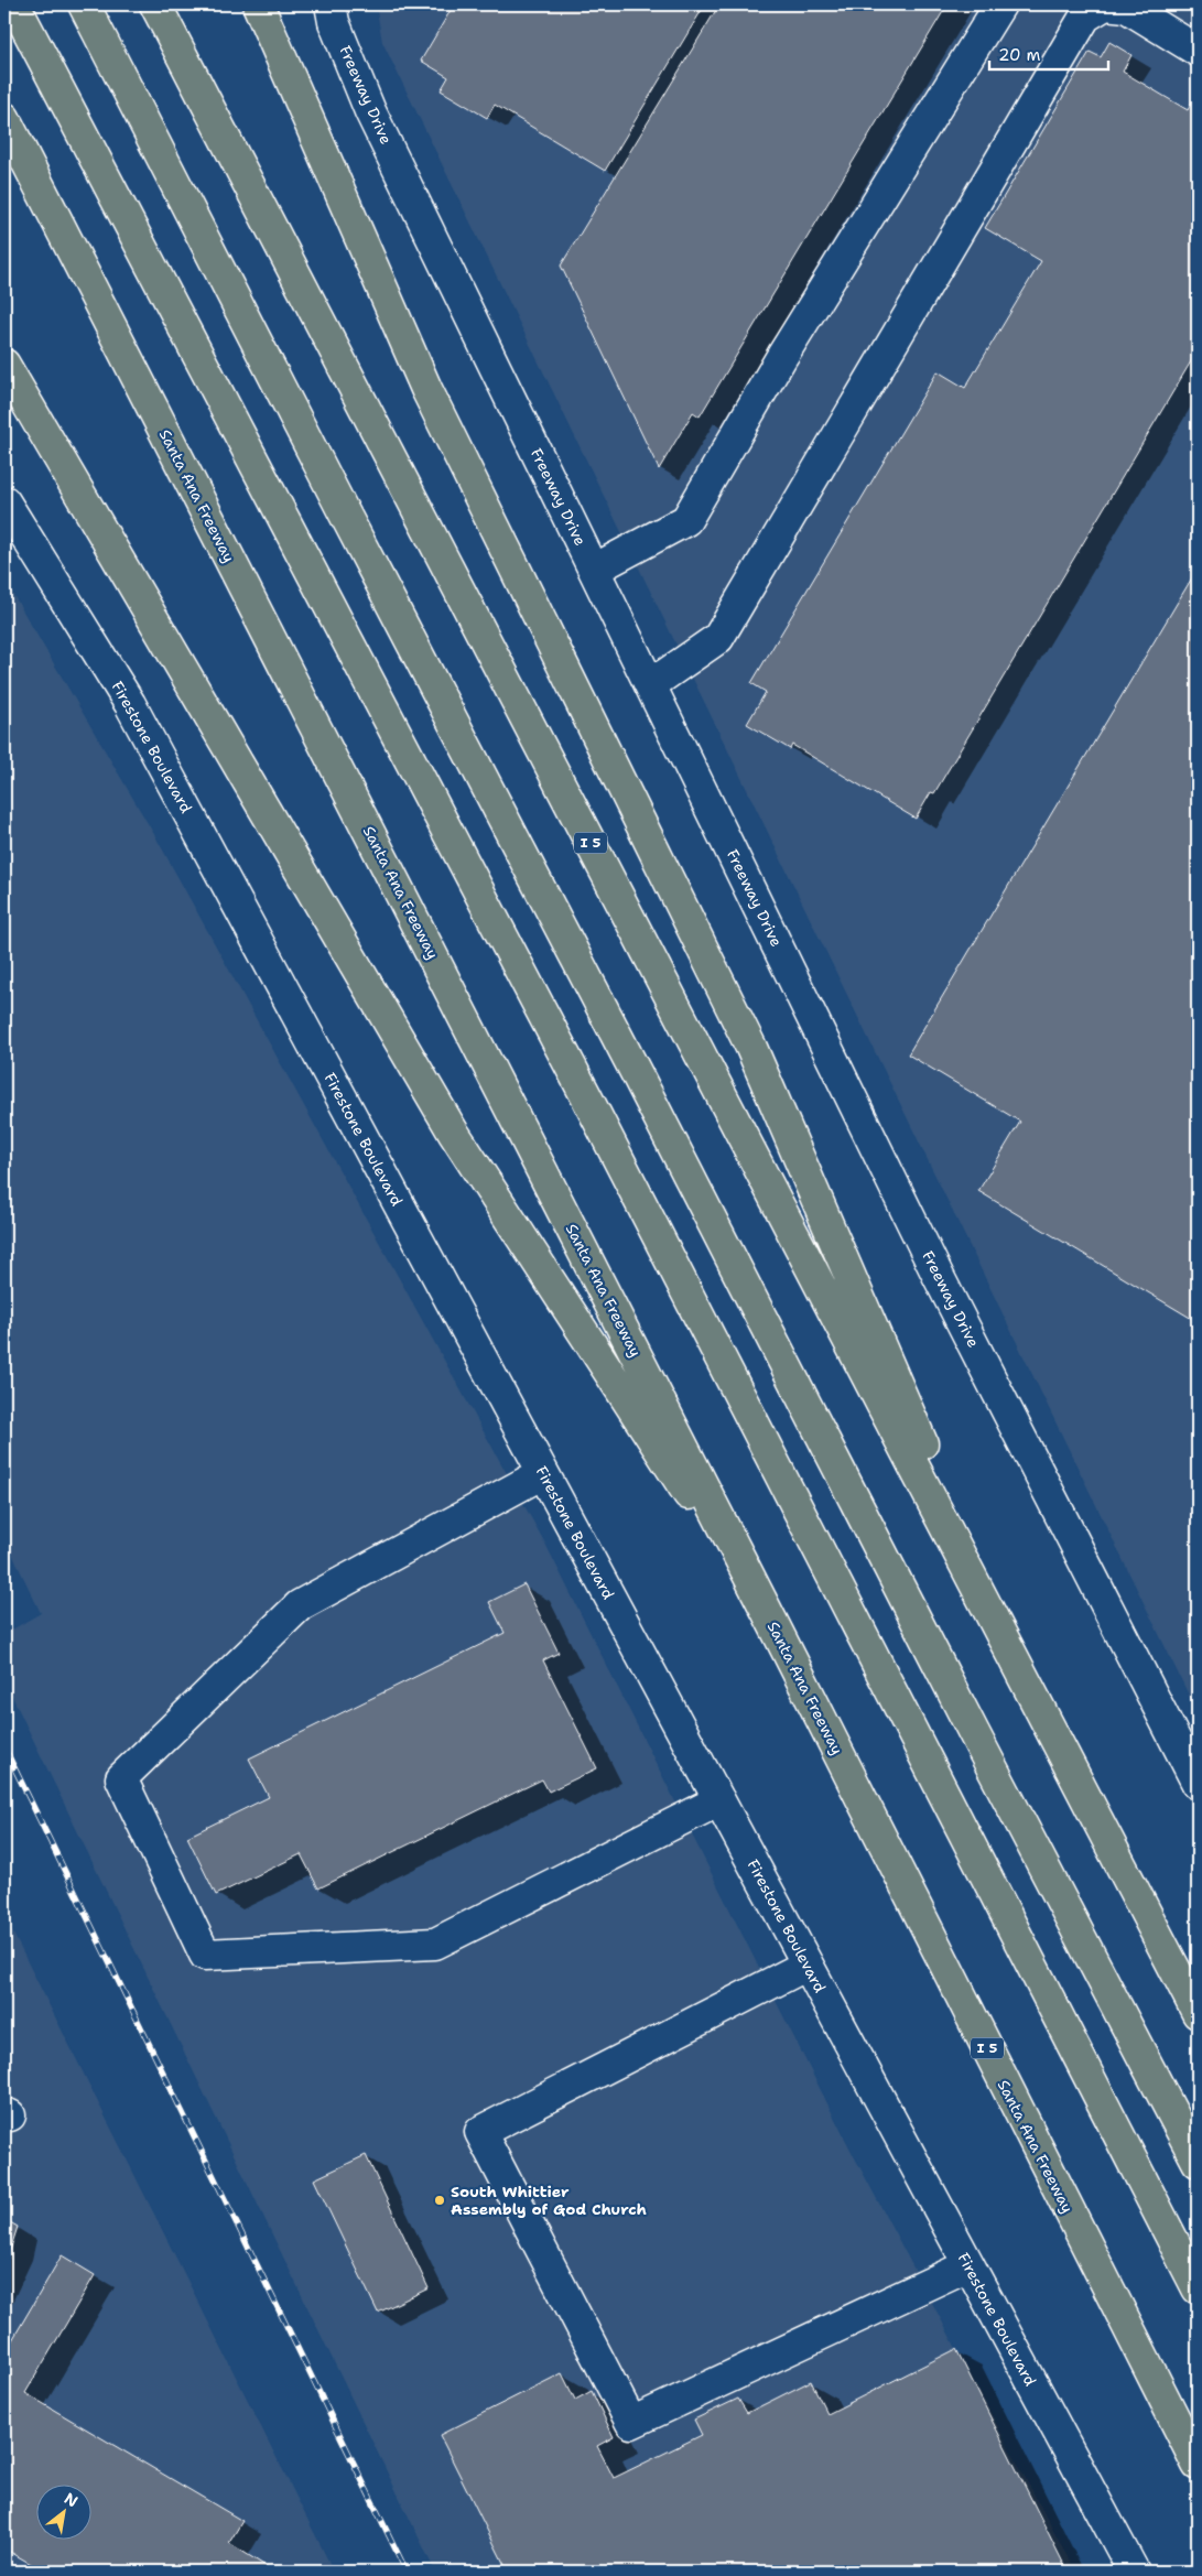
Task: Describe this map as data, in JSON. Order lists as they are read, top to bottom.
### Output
{
  "streets": {
    "highway": ["Santa Ana Freeway", "I 5"],
    "street": ["Freeway Drive", "Firestone Boulevard"]
  },
  "places": ["South Whittier Assembly of God Church"],
  "scale_bar": "20 m",
  "north": "top right"
}
